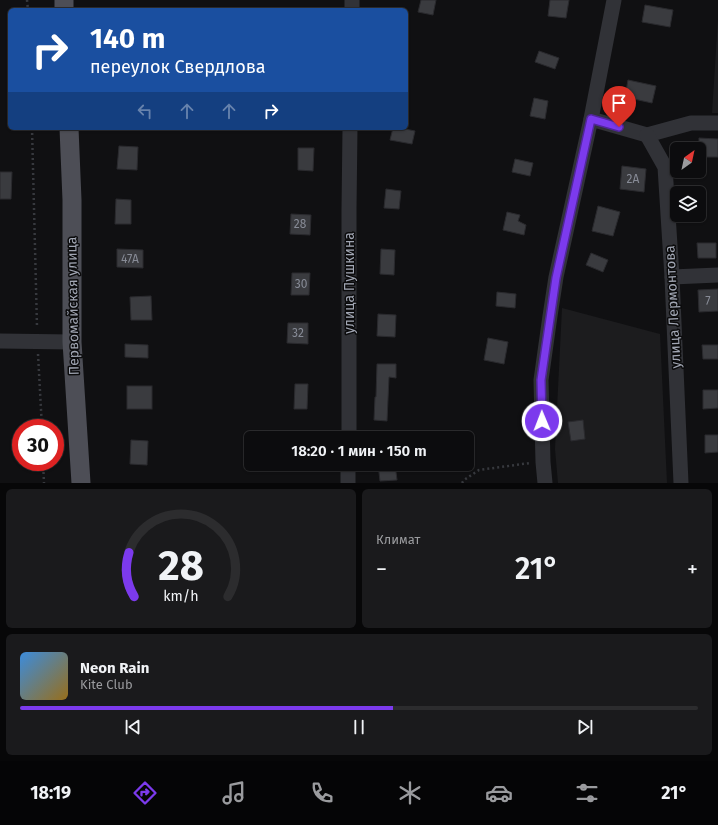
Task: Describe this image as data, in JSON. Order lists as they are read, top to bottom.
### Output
{
  "streets": {
    "main road": ["Первомайская улица"],
    "street": ["улица Пушкина", "улица Лермонтова"]
  },
  "house_numbers": [
    "2А",
    "28",
    "47А",
    "30",
    "7",
    "32"
  ],
  "north": "top right",
  "page": {
    "turn": ["140 m", "переулок Свердлова"],
    "limit": "30",
    "trip": "18:20 · 1 мин · 150 m",
    "tile": "Климат",
    "heat": ["−", "21°", "+"],
    "song": ["Neon Rain", "Kite Club"],
    "tabs": ["18:19", "21°"],
    "gauge": ["28", "km/h"]
  }
}
